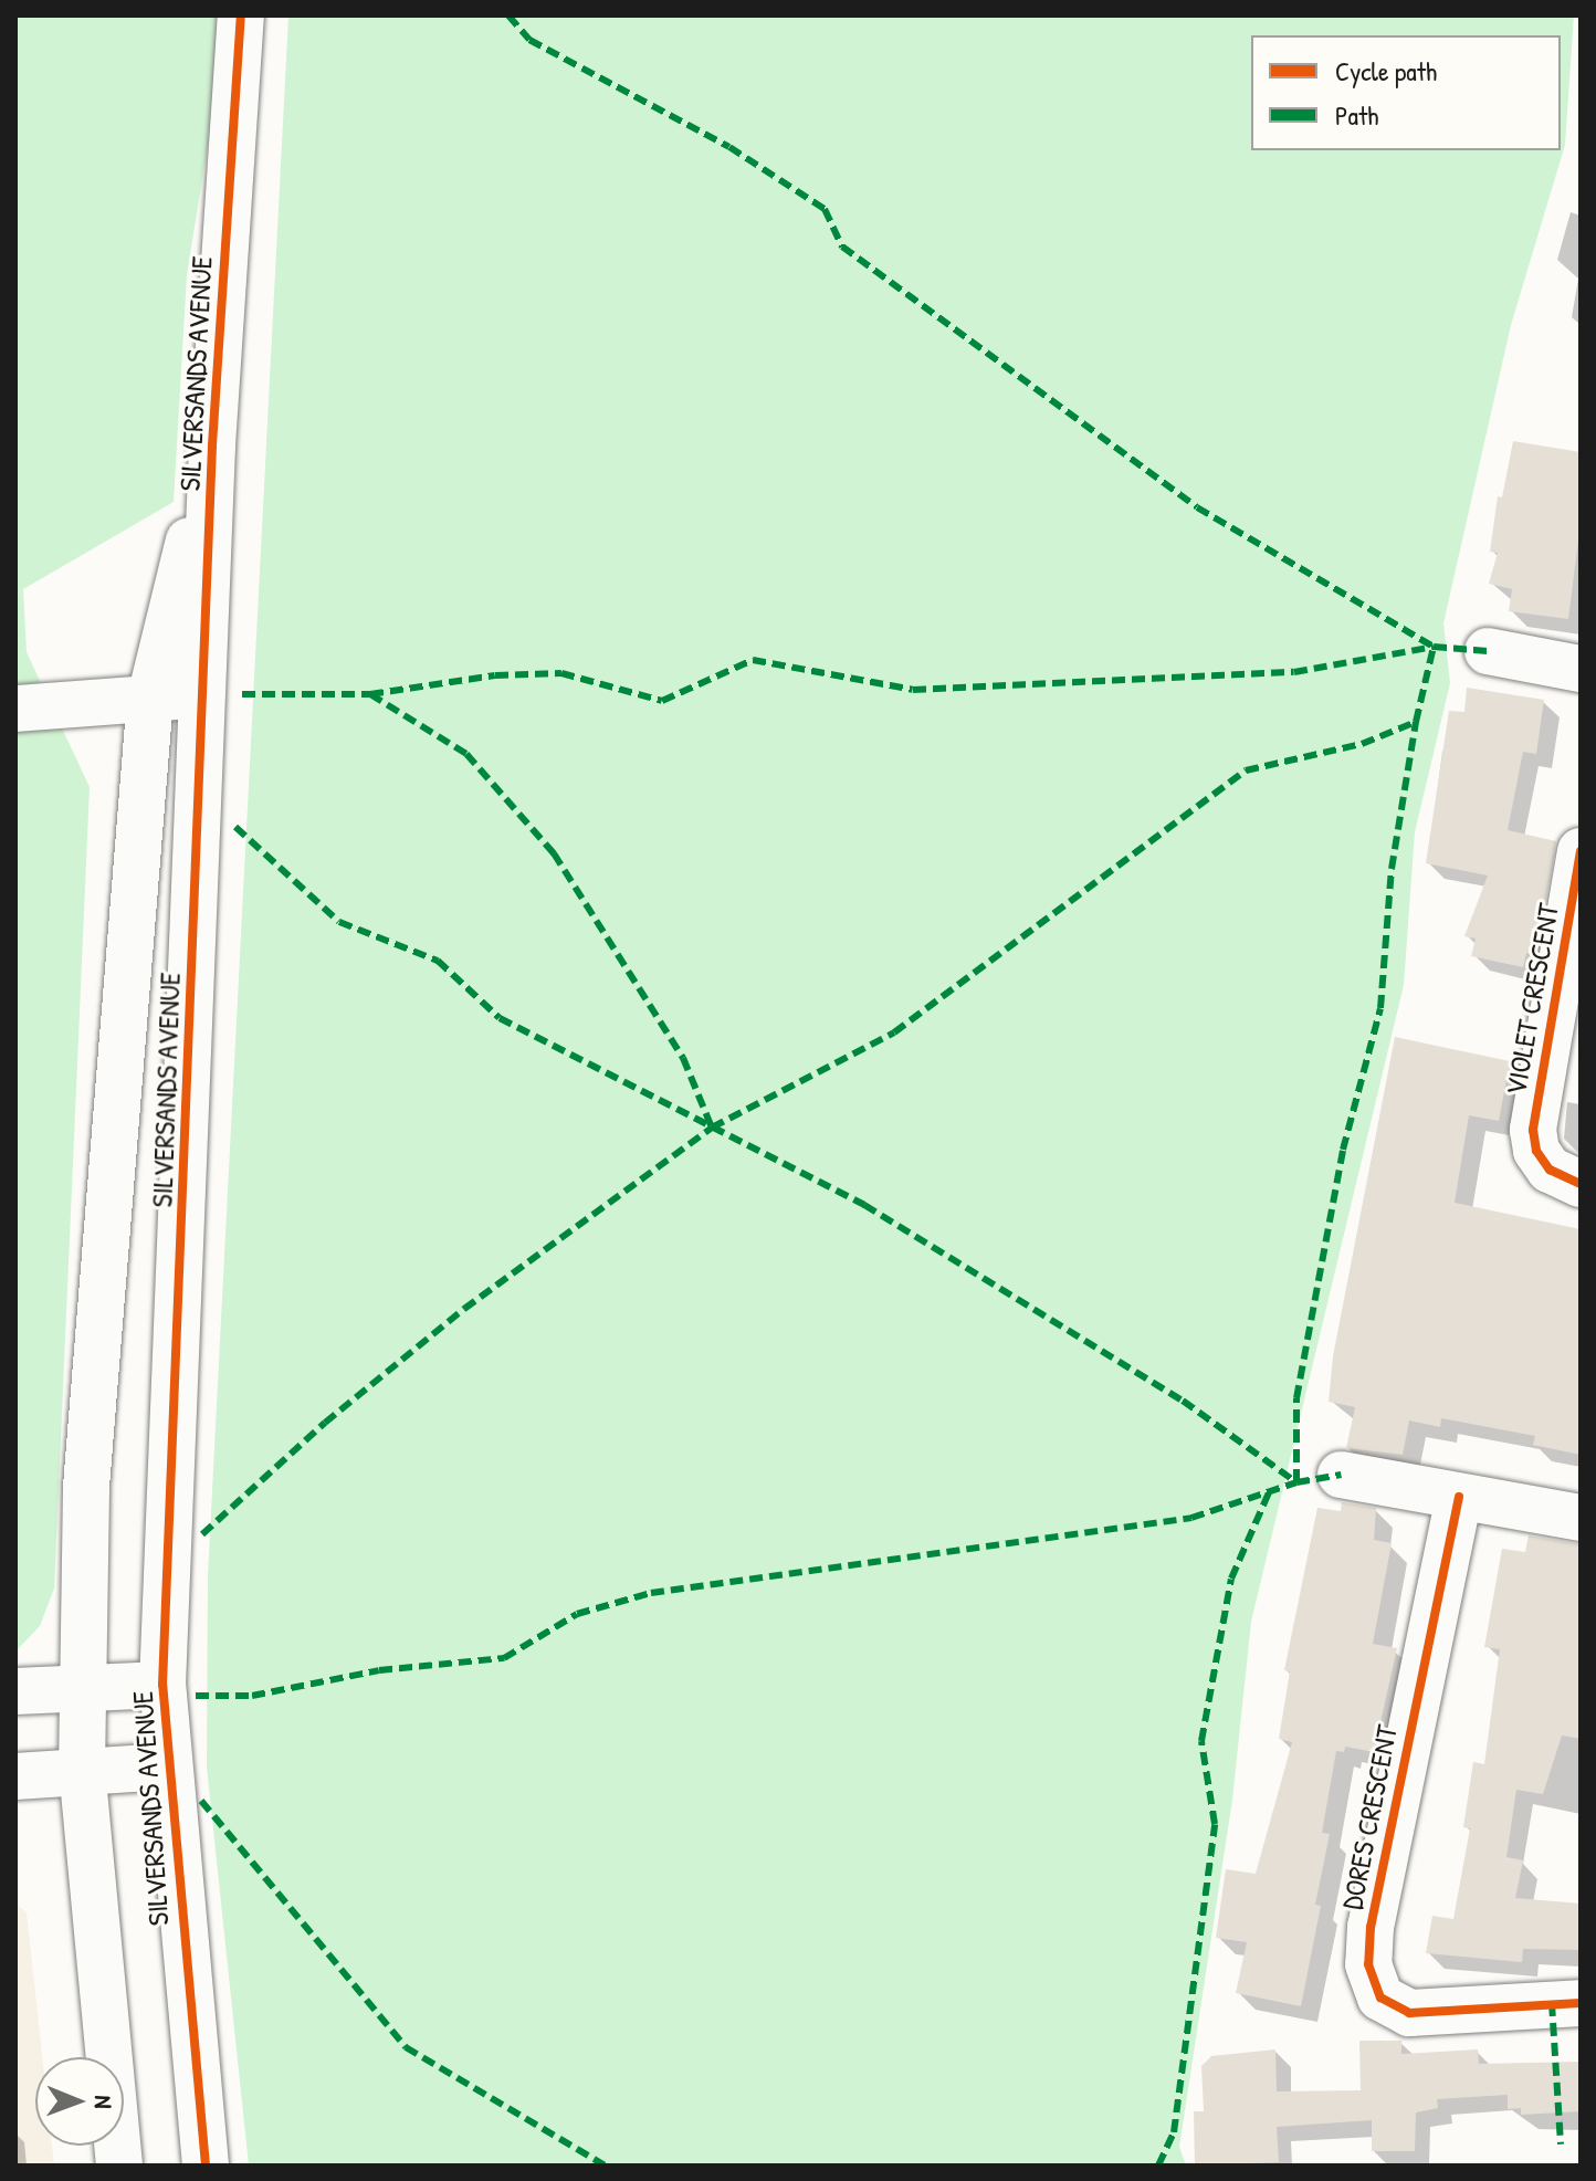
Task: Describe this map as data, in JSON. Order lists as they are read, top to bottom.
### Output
{
  "streets": {
    "street": ["SILVERSANDS AVENUE", "VIOLET CRESCENT", "DORES CRESCENT"]
  },
  "legend": ["Cycle path", "Path"],
  "north": "right"
}
